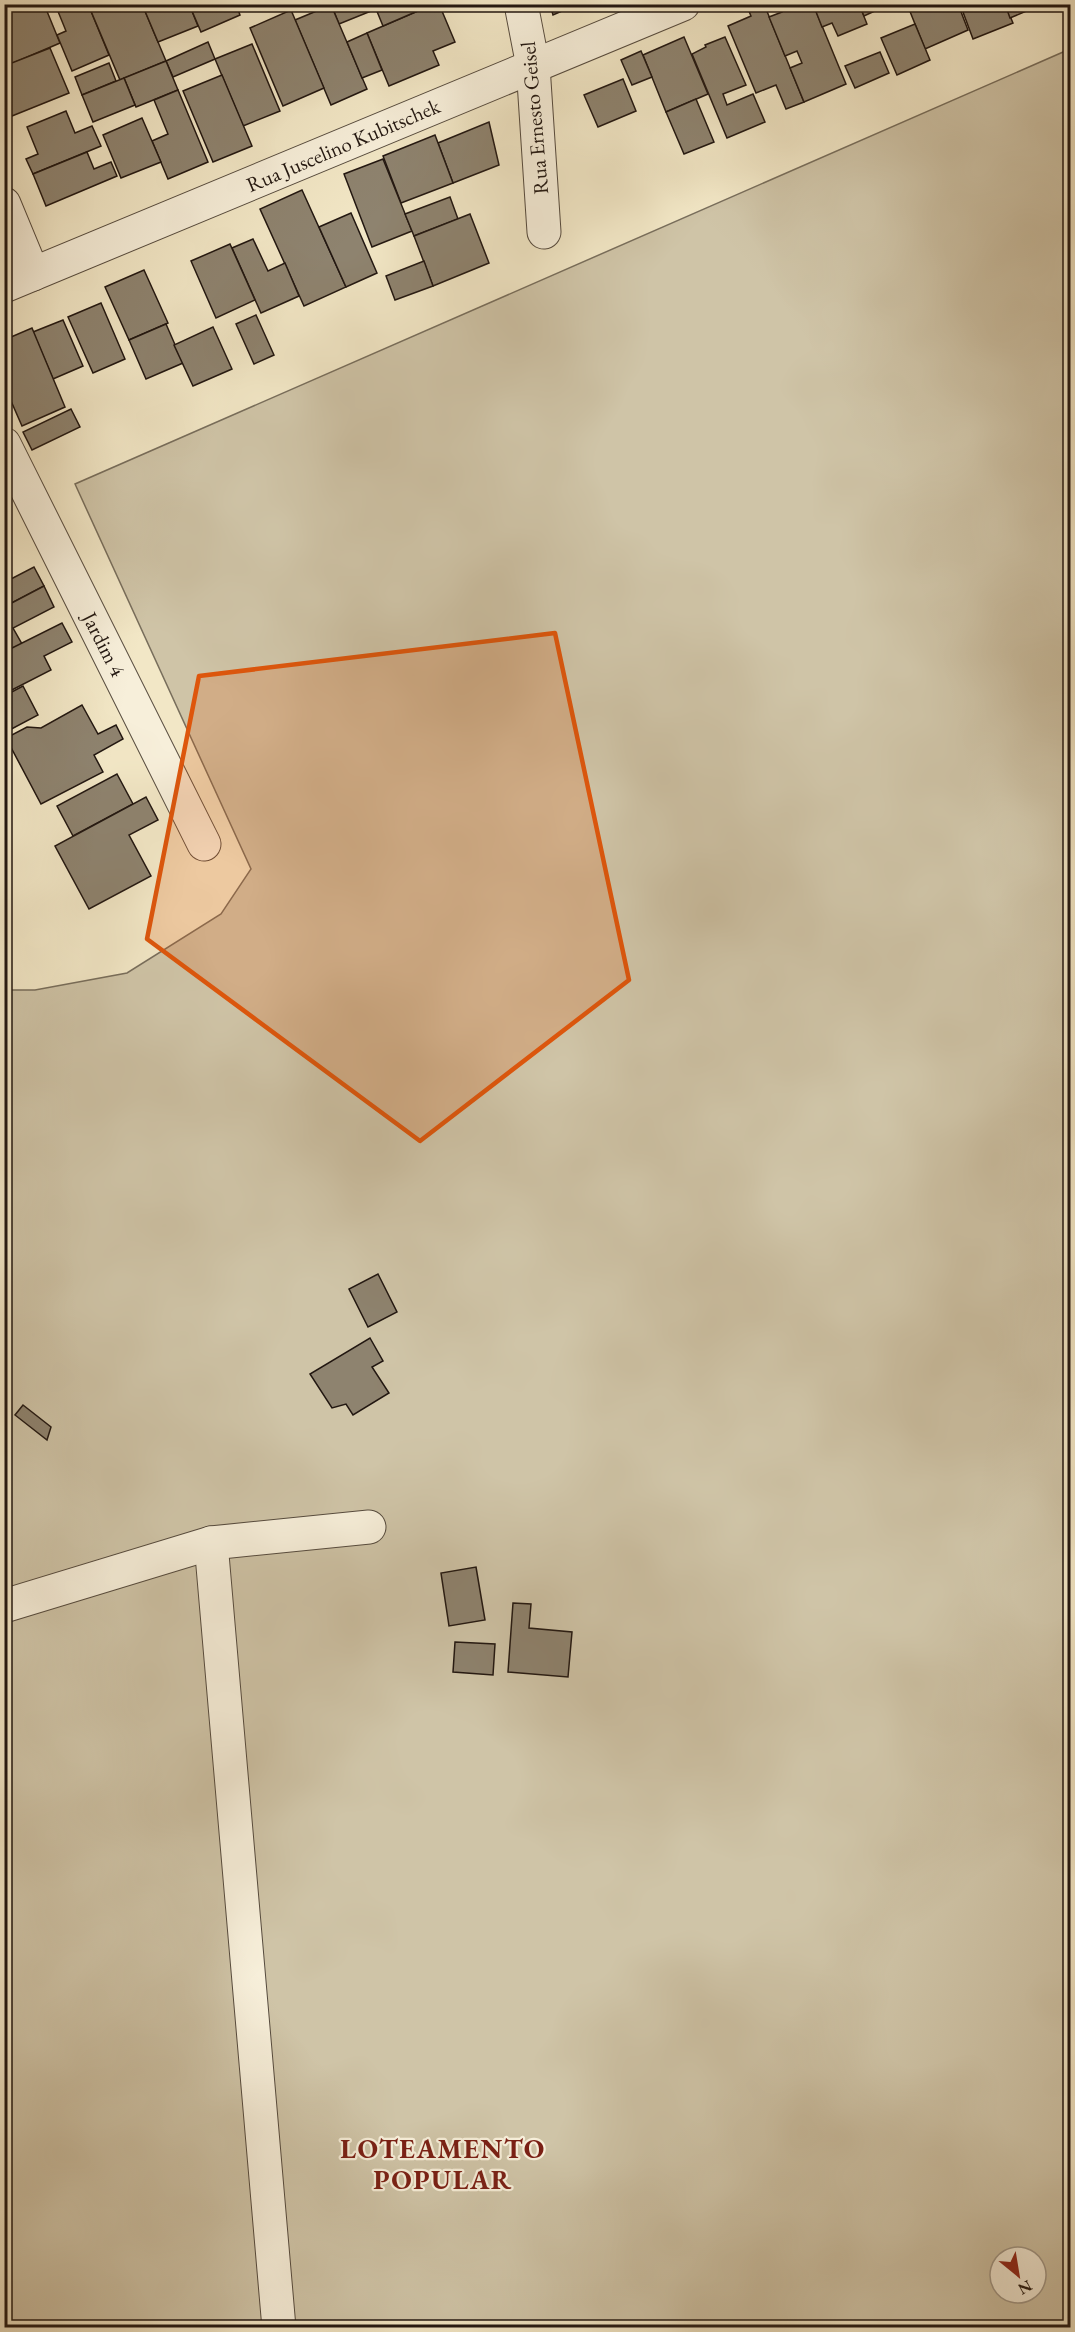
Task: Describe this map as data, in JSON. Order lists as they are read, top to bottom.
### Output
{
  "streets": {
    "street": ["Rua Ernesto Geisel", "Rua Juscelino Kubitschek", "Jardim 4"]
  },
  "crossings": [
    ["Rua Ernesto Geisel", "Rua Juscelino Kubitschek"]
  ],
  "districts": ["LOTEAMENTO POPULAR"],
  "north": "bottom right"
}
